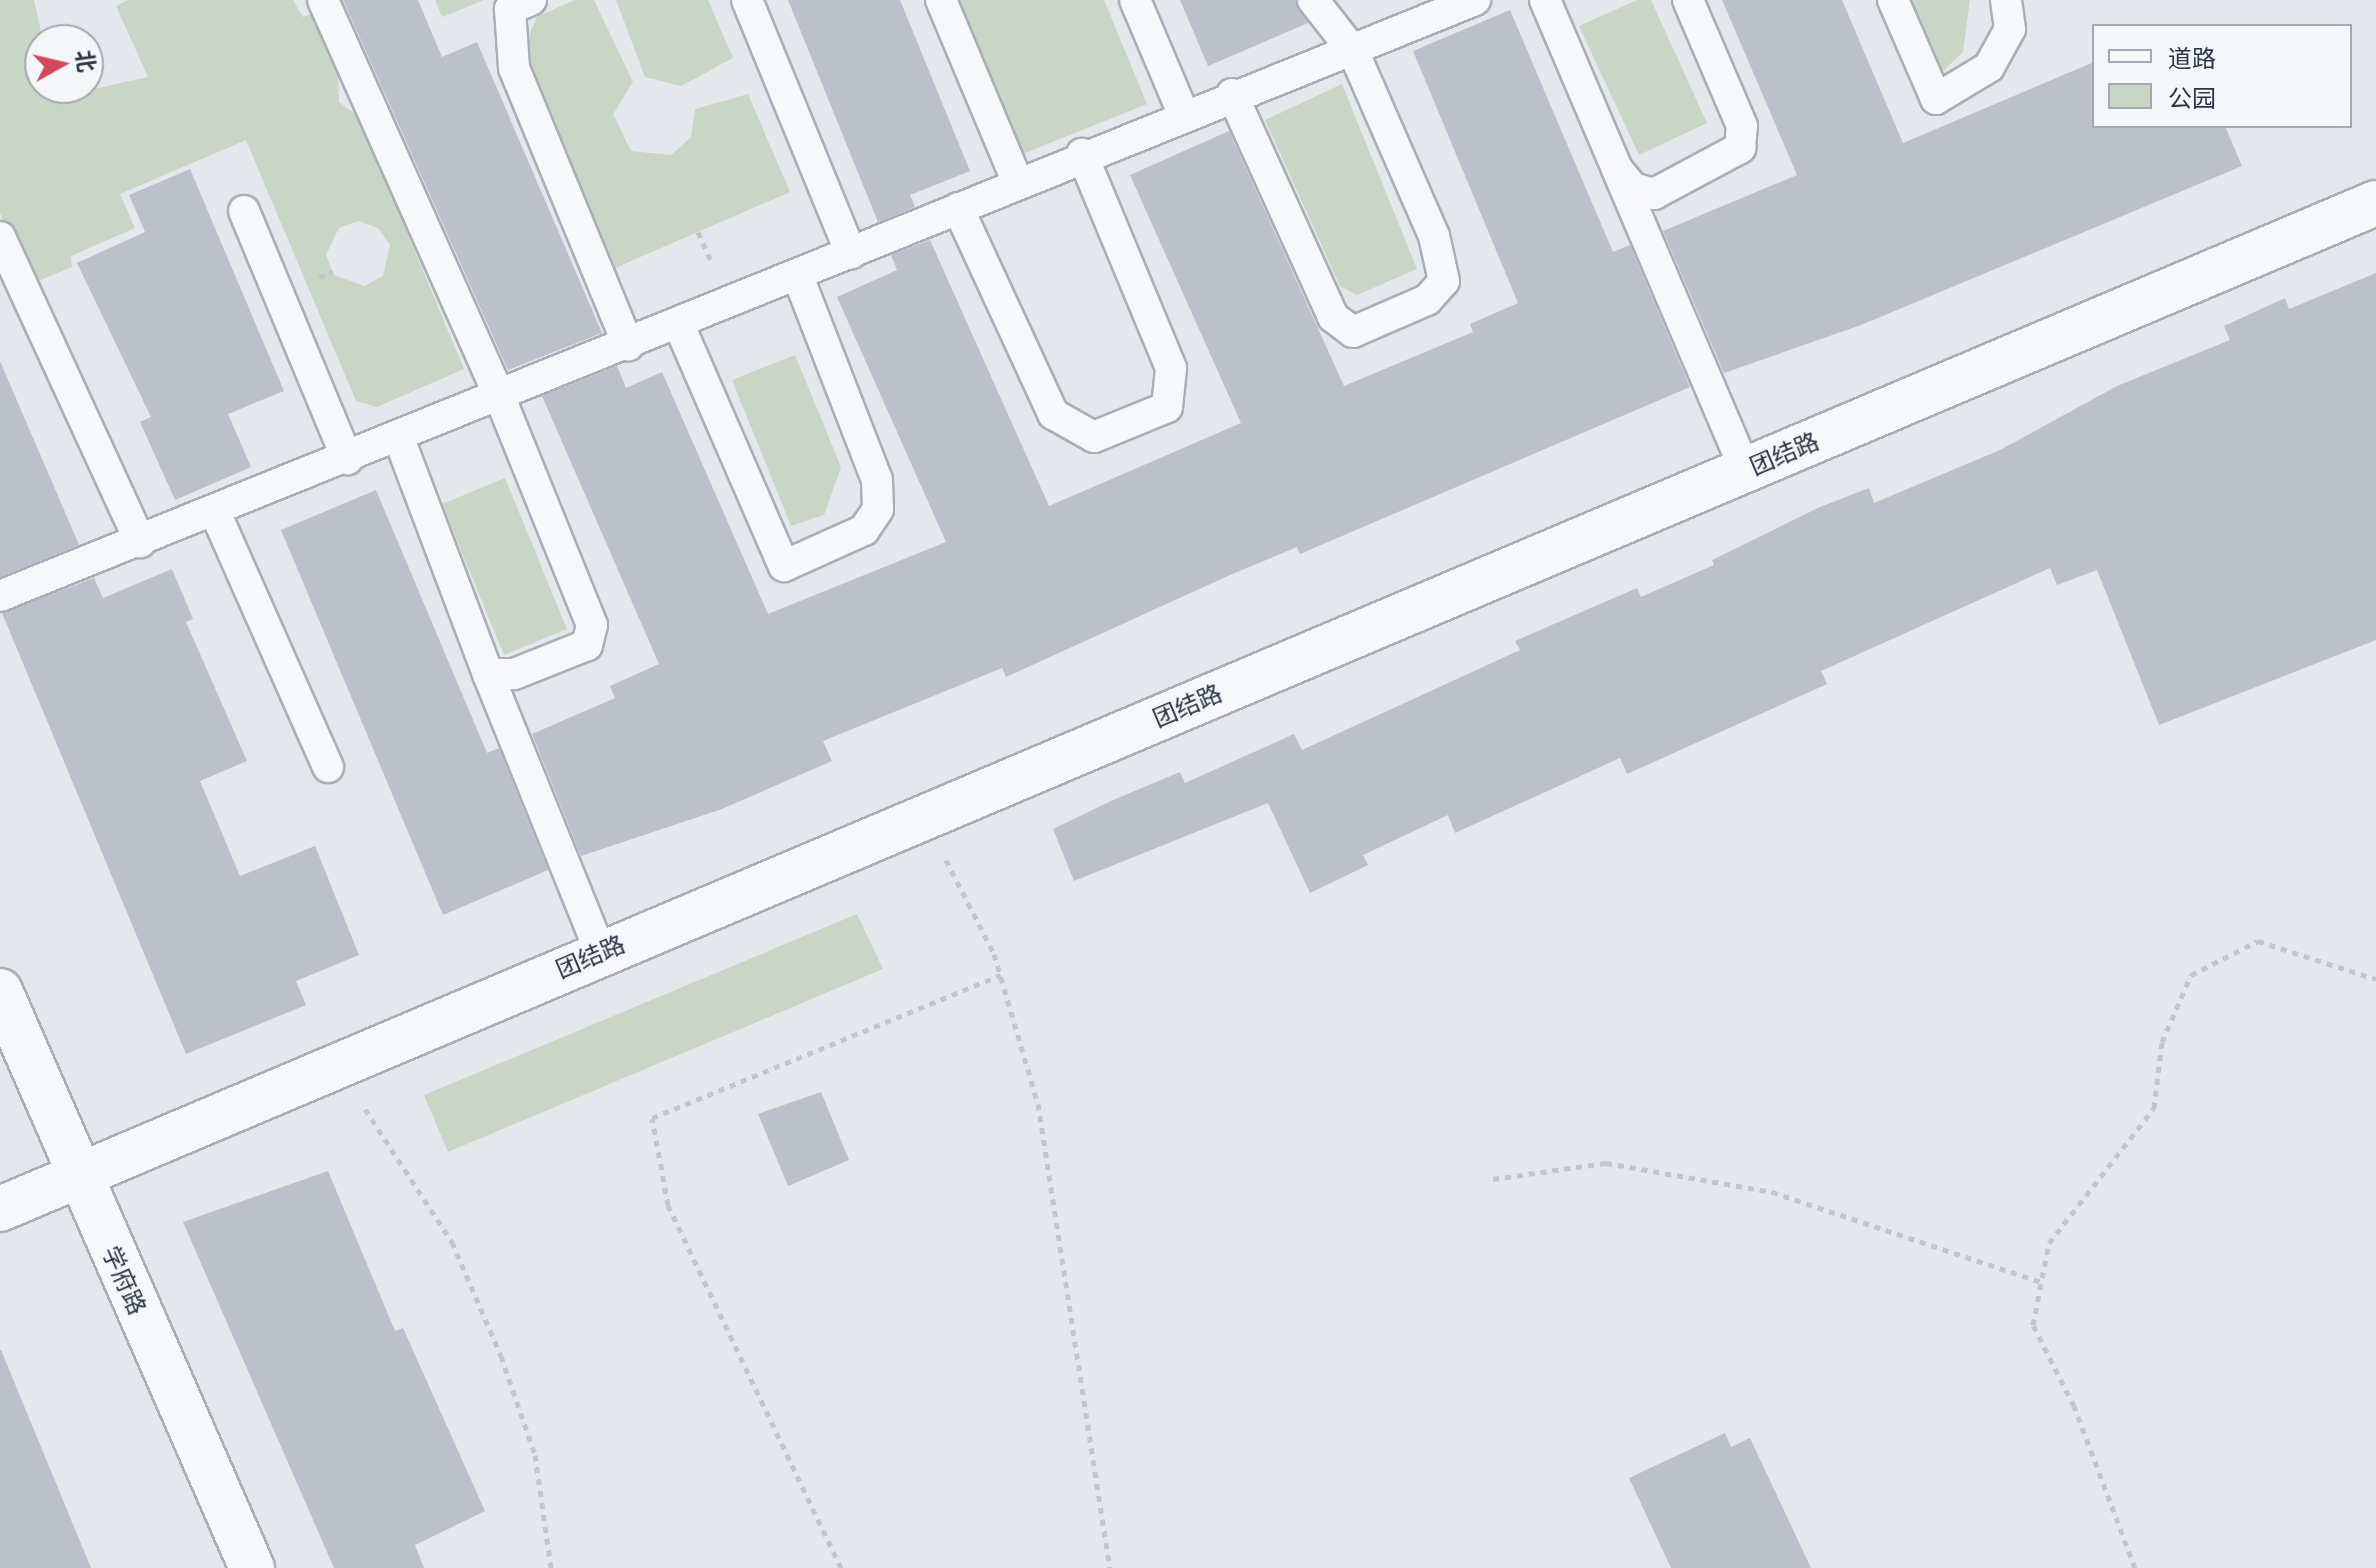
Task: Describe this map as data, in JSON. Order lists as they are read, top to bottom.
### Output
{
  "streets": {
    "street": ["团结路", "学府路"]
  },
  "crossings": [
    ["团结路", "学府路"]
  ],
  "legend": ["道路", "公园"],
  "north": "right"
}
